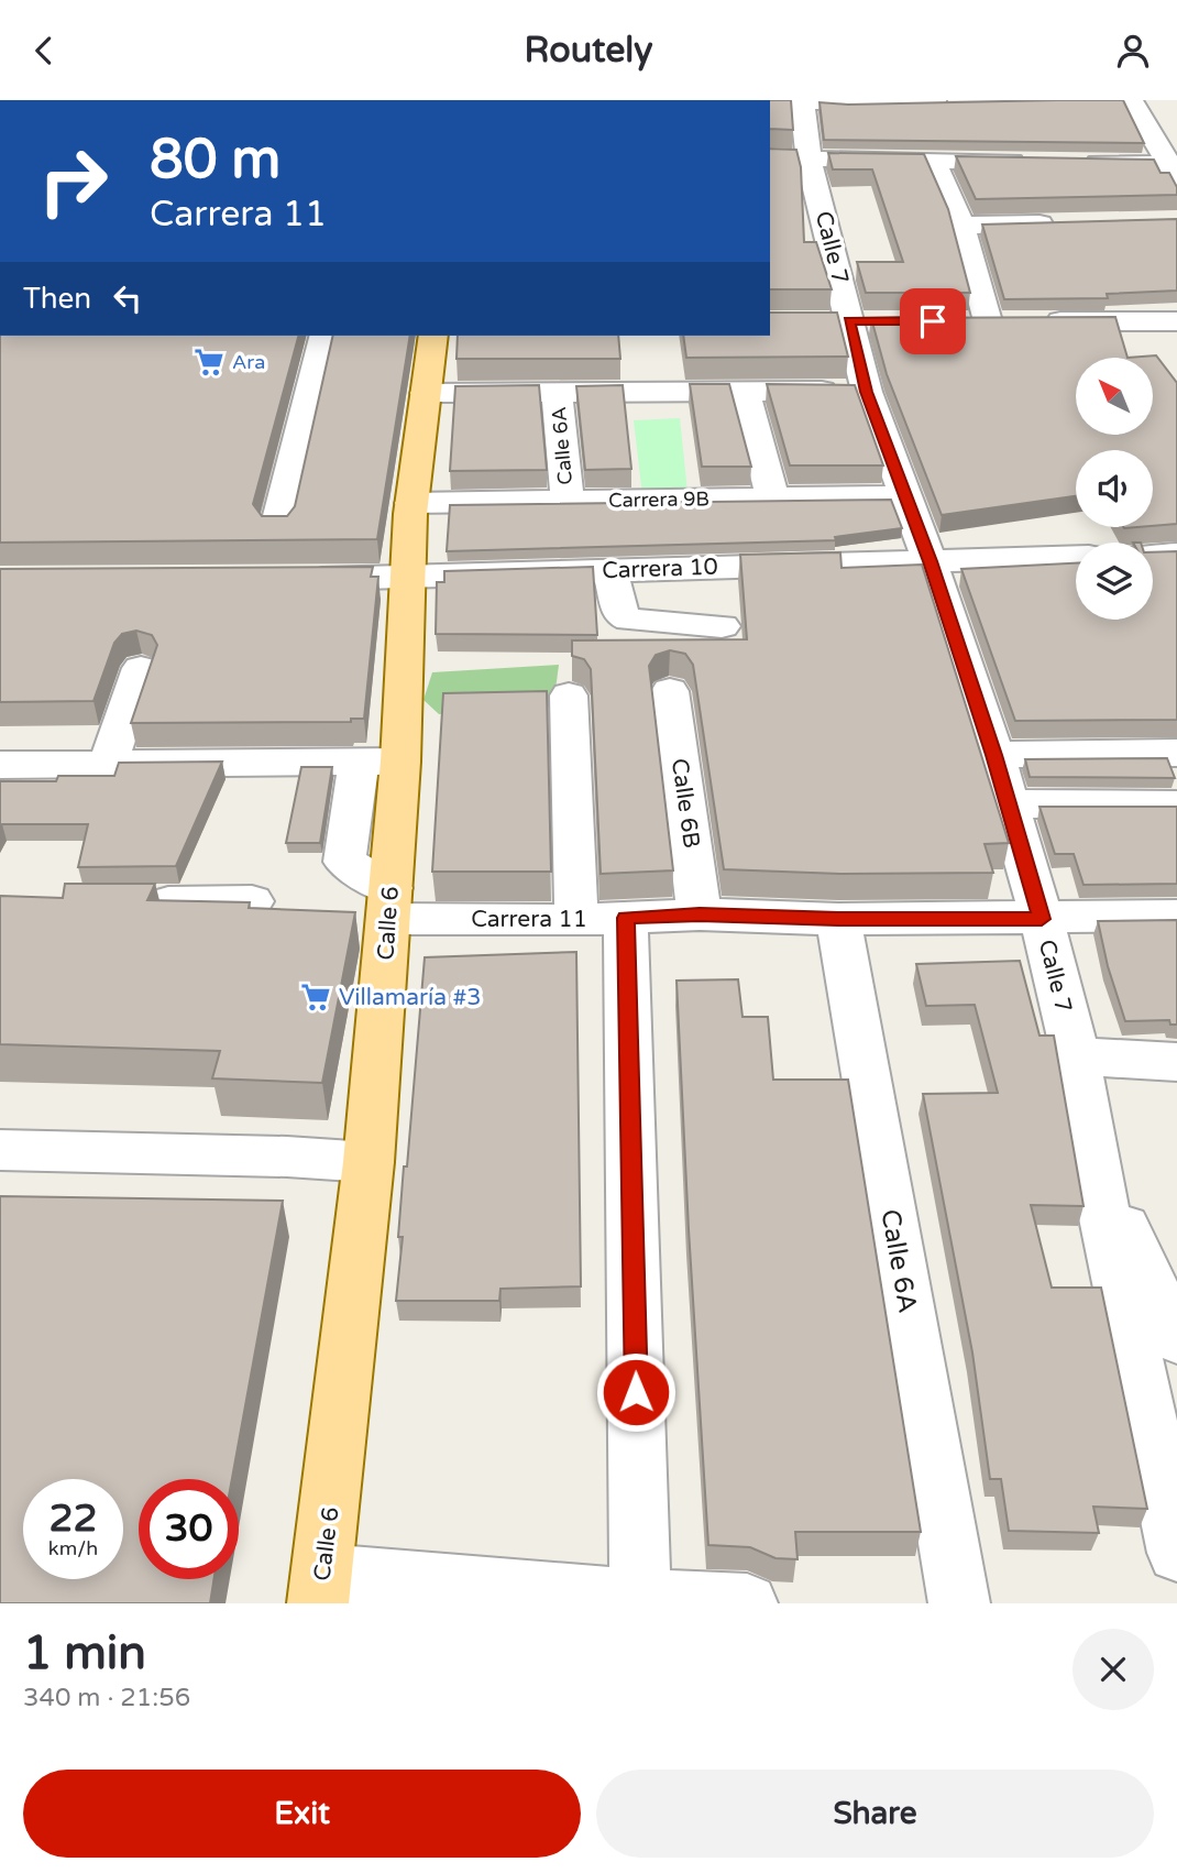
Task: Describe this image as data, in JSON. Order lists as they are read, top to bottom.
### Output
{
  "streets": {
    "main road": ["Calle 6"],
    "street": [
      "Calle 7",
      "Calle 6A",
      "Carrera 9B",
      "Carrera 10",
      "Calle 6B",
      "Carrera 11"
    ]
  },
  "crossings": [
    ["Calle 7", "Carrera 9B"],
    ["Calle 7", "Carrera 10"],
    ["Calle 7", "Carrera 11"],
    ["Calle 6A", "Carrera 9B"],
    ["Calle 6A", "Carrera 11"],
    ["Carrera 9B", "Calle 6"],
    ["Carrera 10", "Calle 6"],
    ["Calle 6B", "Carrera 11"],
    ["Carrera 11", "Calle 6"]
  ],
  "places": {
    "supermarket": ["Ara", "Villamaría #3"]
  },
  "north": "top left",
  "page": {
    "header": "Routely",
    "turn": ["80 m", "Carrera 11"],
    "then": "Then",
    "speed": "22 km/h",
    "limit": "30",
    "heading": ["1 min", "340 m · 21:56"],
    "buttons": ["Exit", "Share"]
  }
}
